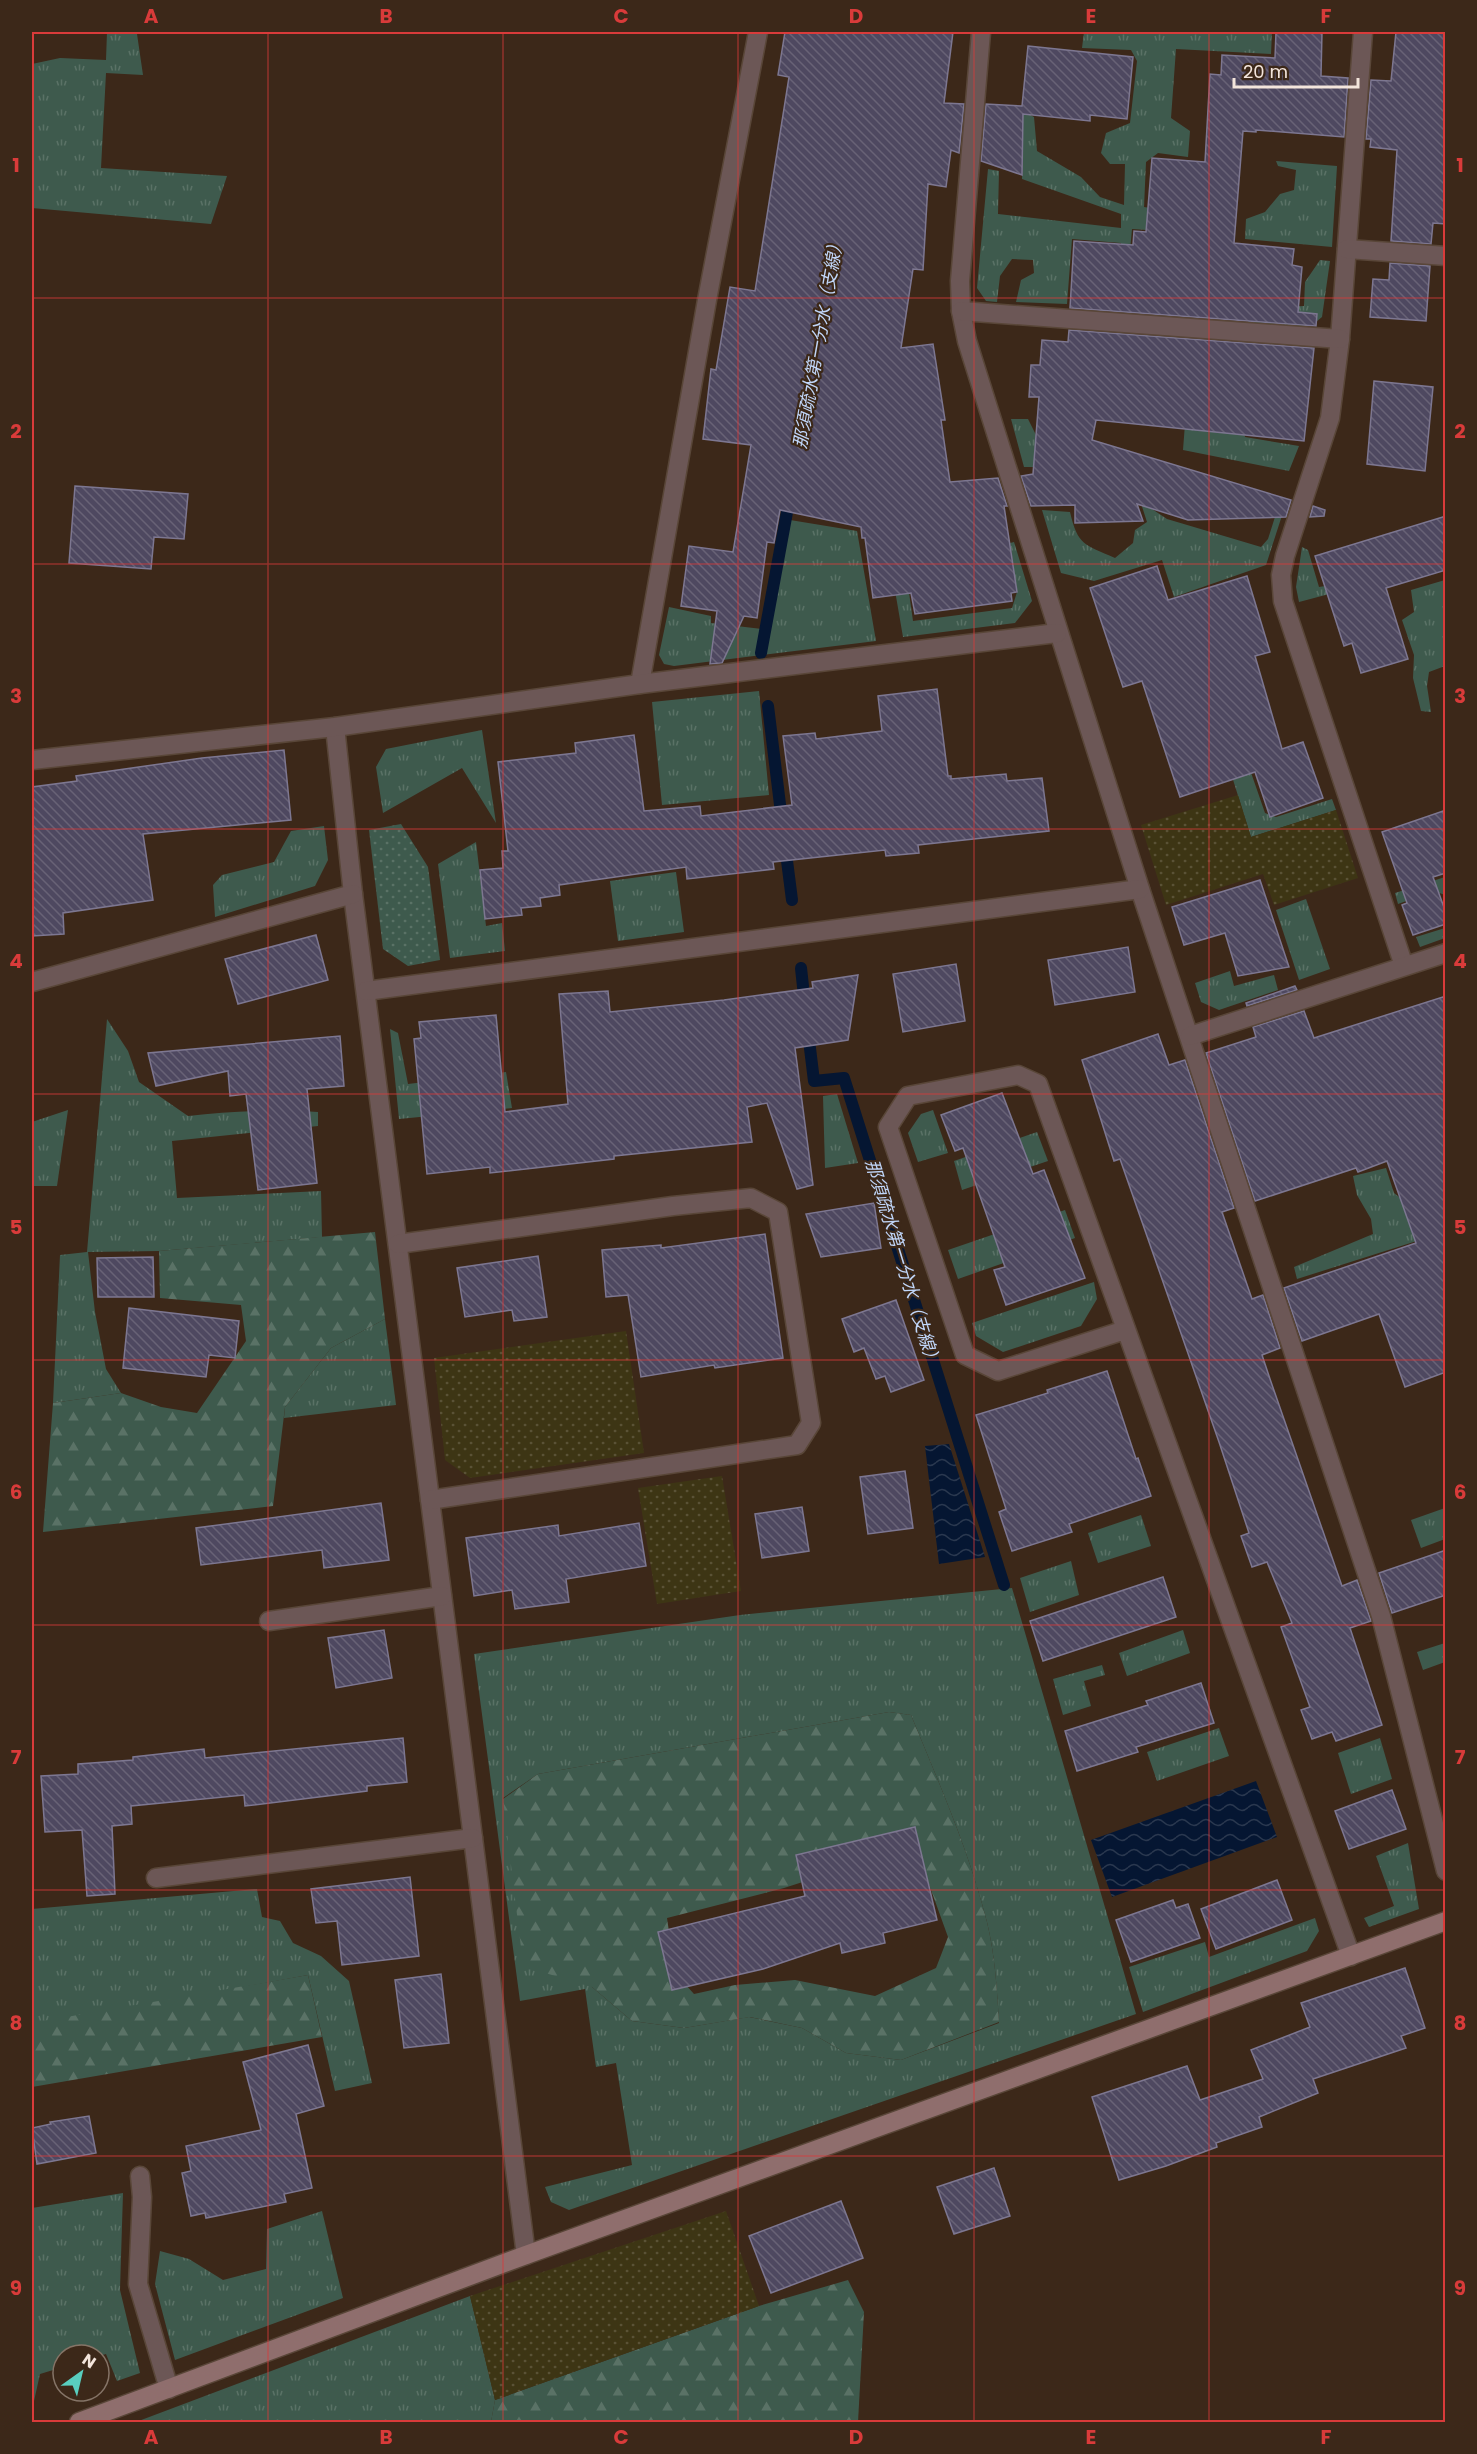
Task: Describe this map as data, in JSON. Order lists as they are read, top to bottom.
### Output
{
  "water": ["那須疏水第一分水（支線）"],
  "scale_bar": "20 m",
  "north": "top right",
  "grid": {
    "columns": [
      "A",
      "B",
      "C",
      "D",
      "E",
      "F"
    ],
    "rows": [
      "1",
      "2",
      "3",
      "4",
      "5",
      "6",
      "7",
      "8",
      "9"
    ]
  }
}
